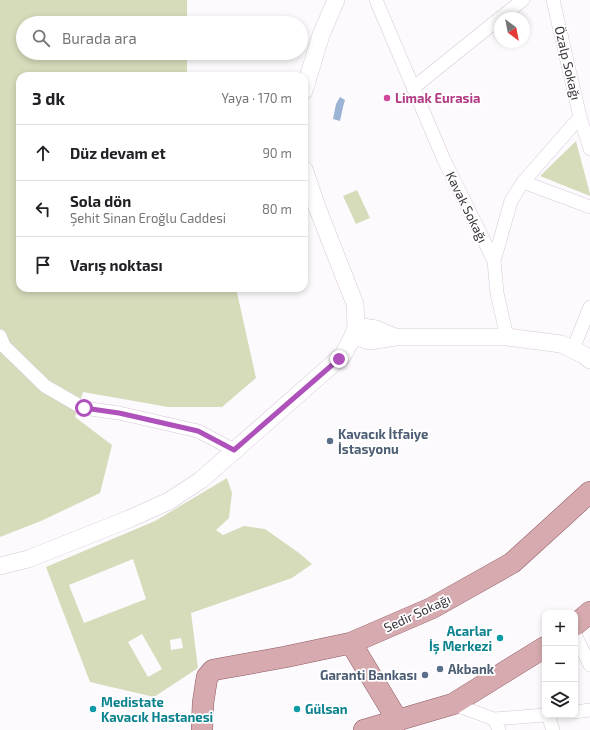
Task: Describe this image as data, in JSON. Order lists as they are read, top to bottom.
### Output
{
  "streets": {
    "main road": ["Sedir Sokağı"],
    "street": ["Özalp Sokağı", "Kavak Sokağı"]
  },
  "places": [
    "Limak Eurasia",
    "Kavacık İtfaiye İstasyonu",
    "Acarlar İş Merkezi",
    "Akbank",
    "Garanti Bankası",
    "Medistate Kavacık Hastanesi",
    "Gülsan"
  ],
  "north": "bottom right",
  "page": {
    "search": "Burada ara",
    "heading": ["3 dk", "Yaya · 170 m"],
    "list": [
      ["Düz devam et", "90 m"],
      ["Sola dön", "Şehit Sinan Eroğlu Caddesi", "80 m"],
      "Varış noktası"
    ],
    "map_buttons": ["+", "−"]
  }
}
